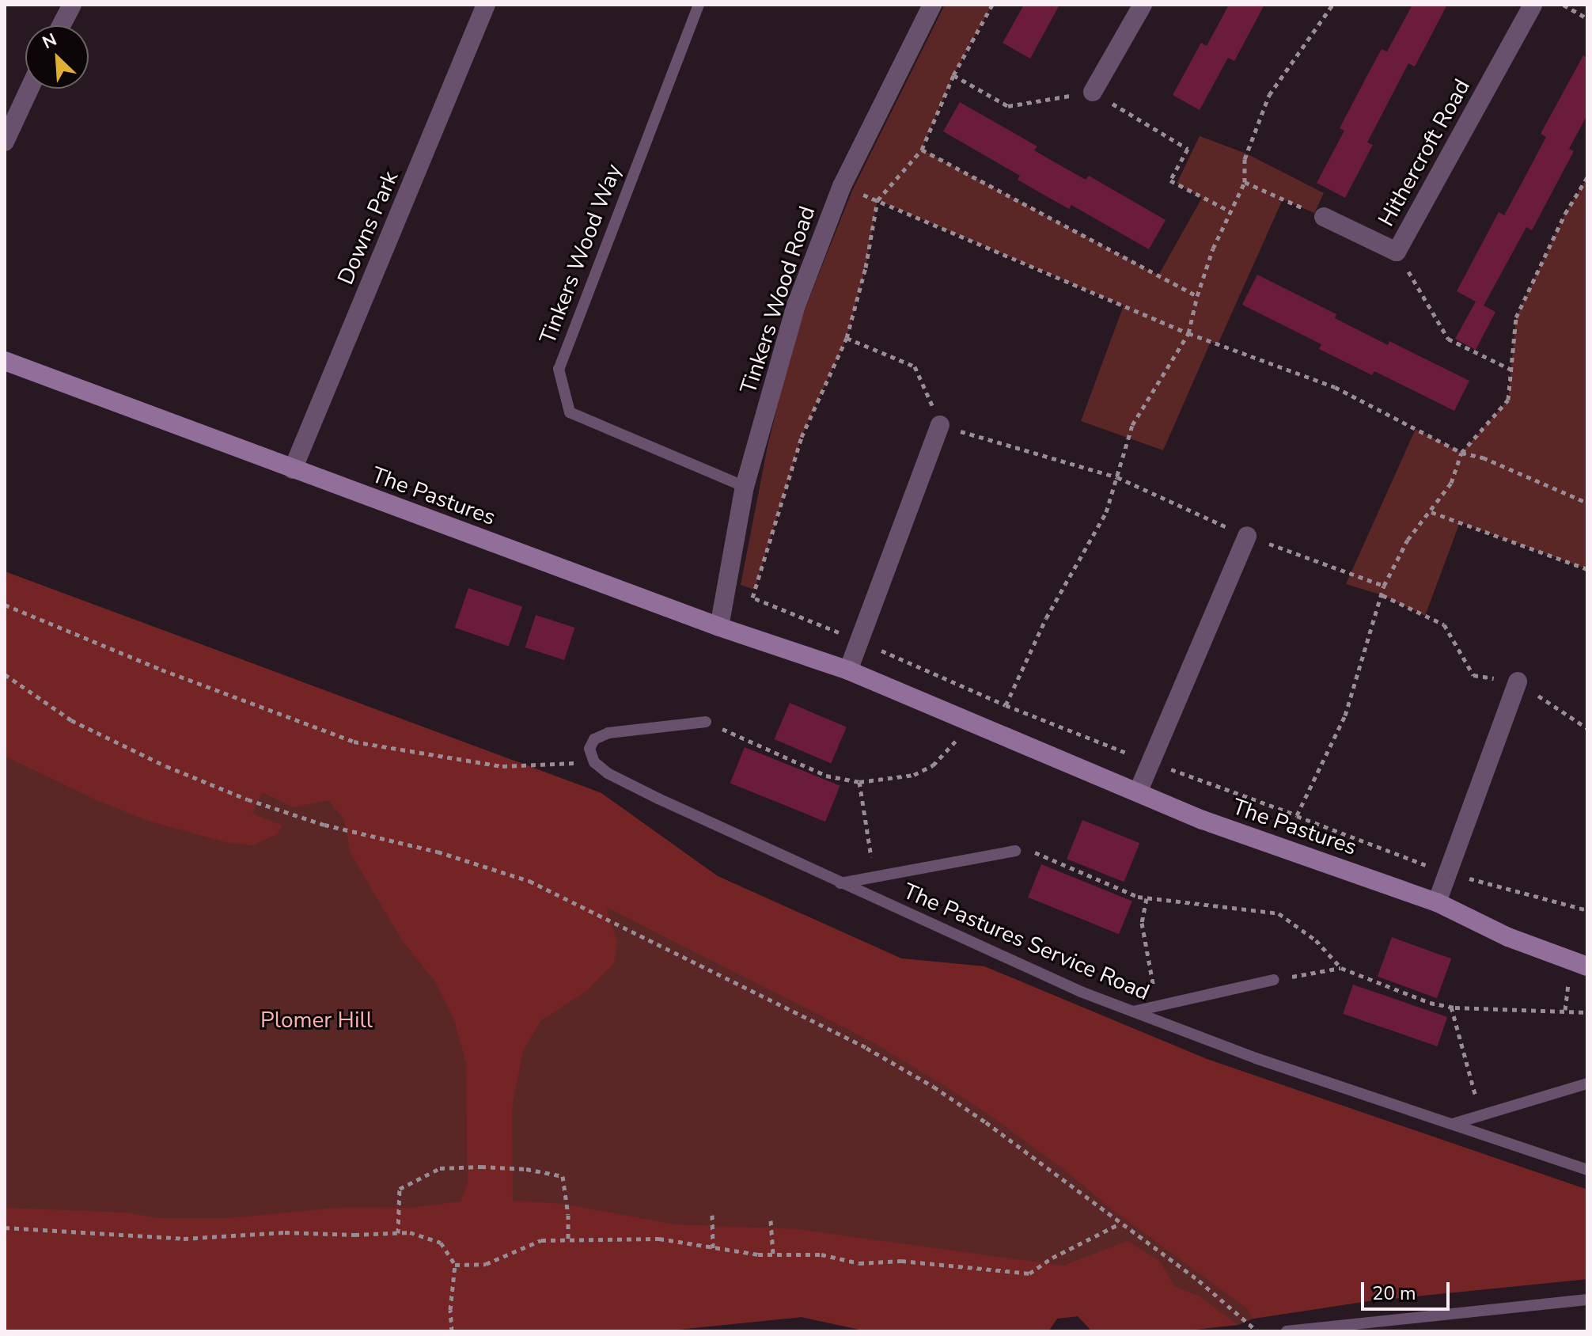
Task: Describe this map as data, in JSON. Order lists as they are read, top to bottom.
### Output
{
  "streets": {
    "street": [
      "Hithercroft Road",
      "Downs Park",
      "Tinkers Wood Road",
      "The Pastures"
    ],
    "lane": ["Tinkers Wood Way", "The Pastures Service Road"]
  },
  "crossings": [
    ["Downs Park", "The Pastures"],
    ["Tinkers Wood Way", "Tinkers Wood Road"],
    ["Tinkers Wood Road", "The Pastures"]
  ],
  "parks": ["Plomer Hill"],
  "scale_bar": "20 m",
  "north": "top left"
}
